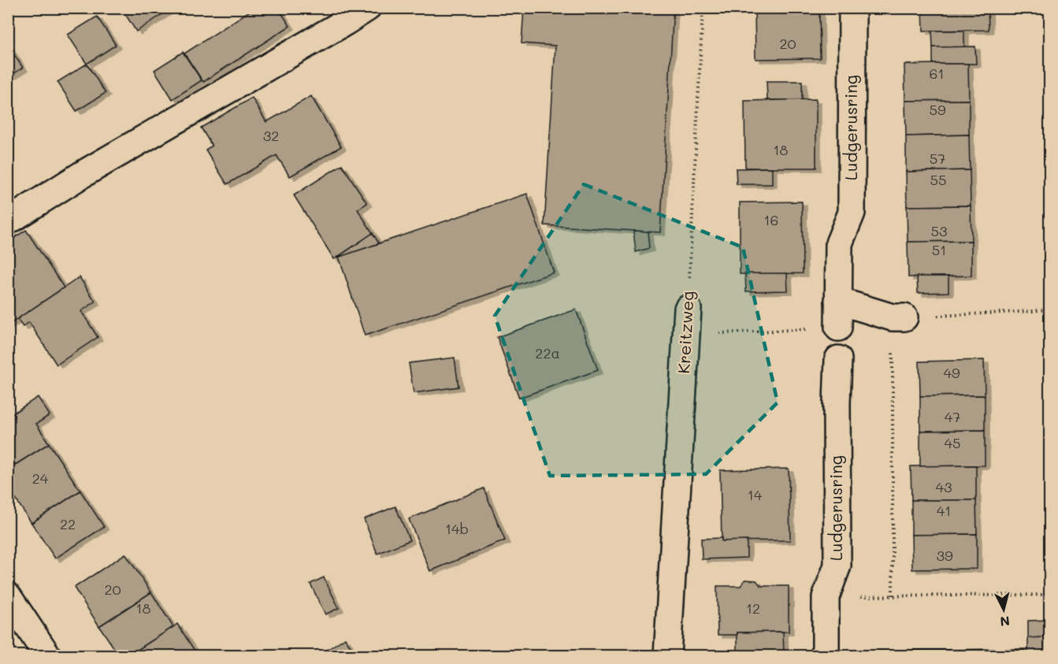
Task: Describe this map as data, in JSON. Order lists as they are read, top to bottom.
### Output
{
  "streets": {
    "street": ["Ludgerusring", "Kreitzweg"]
  },
  "house_numbers": [
    "20",
    "61",
    "59",
    "32",
    "18",
    "57",
    "55",
    "16",
    "53",
    "51",
    "22a",
    "49",
    "47",
    "45",
    "24",
    "43",
    "14",
    "41",
    "22",
    "14b",
    "39",
    "20",
    "18",
    "12"
  ],
  "north": "bottom"
}
